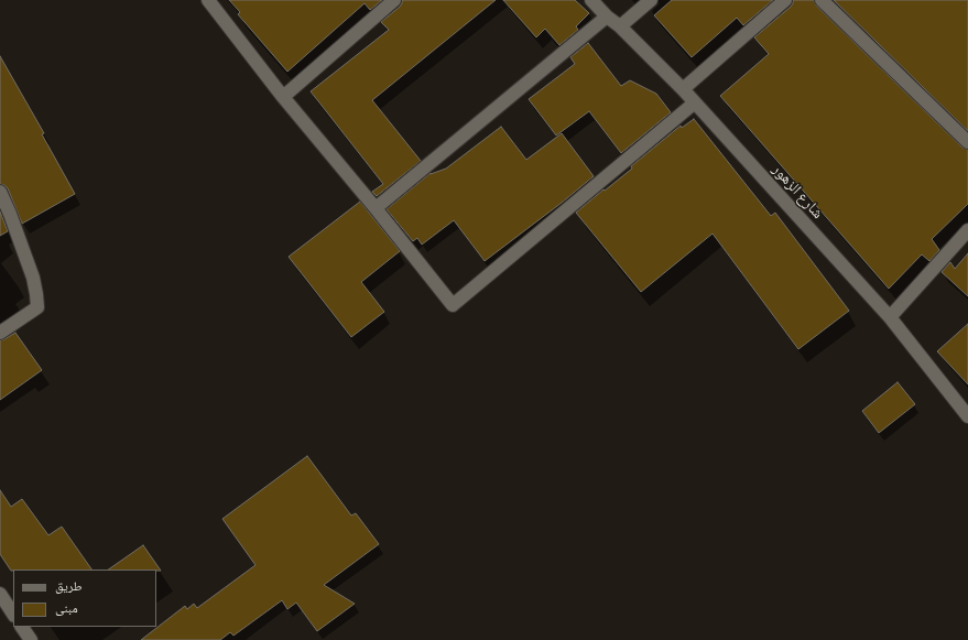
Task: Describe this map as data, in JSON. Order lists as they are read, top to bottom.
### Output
{
  "streets": {
    "street": ["شارع الزهور"]
  },
  "legend": ["طريق", "مبنى"]
}
